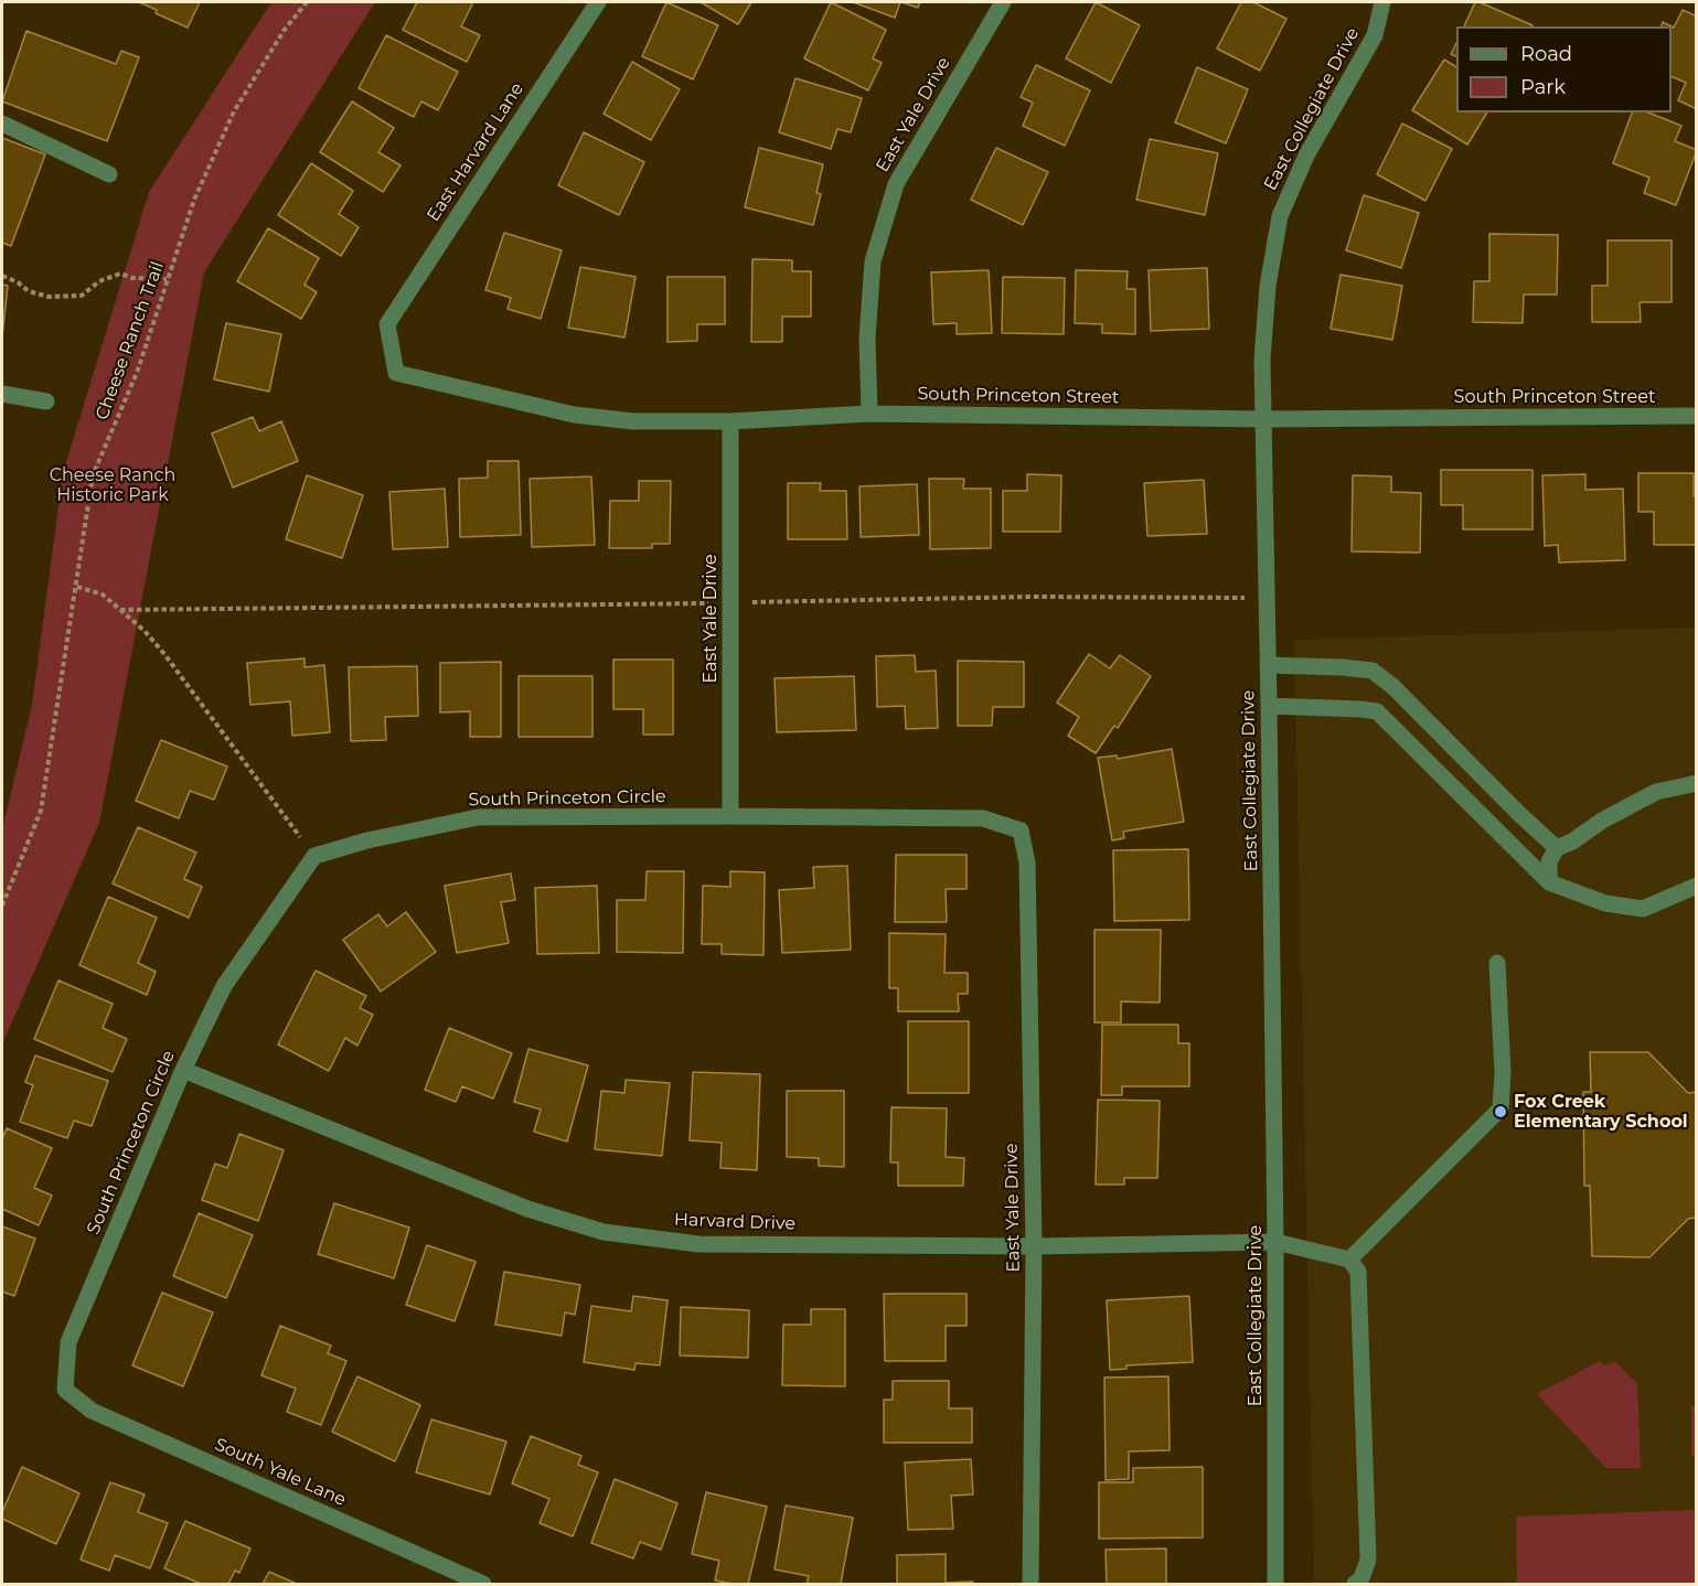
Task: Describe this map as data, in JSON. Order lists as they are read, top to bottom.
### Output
{
  "streets": {
    "street": [
      "East Collegiate Drive",
      "East Yale Drive",
      "East Harvard Lane",
      "South Princeton Street",
      "South Princeton Circle",
      "Harvard Drive",
      "South Yale Lane"
    ],
    "path": ["Cheese Ranch Trail"]
  },
  "crossings": [
    ["East Collegiate Drive", "South Princeton Street"],
    ["East Collegiate Drive", "Harvard Drive"],
    ["East Yale Drive", "South Princeton Street"],
    ["East Yale Drive", "South Princeton Circle"],
    ["East Yale Drive", "Harvard Drive"],
    ["East Harvard Lane", "South Princeton Street"],
    ["South Princeton Circle", "Harvard Drive"],
    ["South Princeton Circle", "South Yale Lane"]
  ],
  "parks": ["Cheese Ranch Historic Park"],
  "places": ["Fox Creek Elementary School"],
  "legend": ["Road", "Park"]
}
